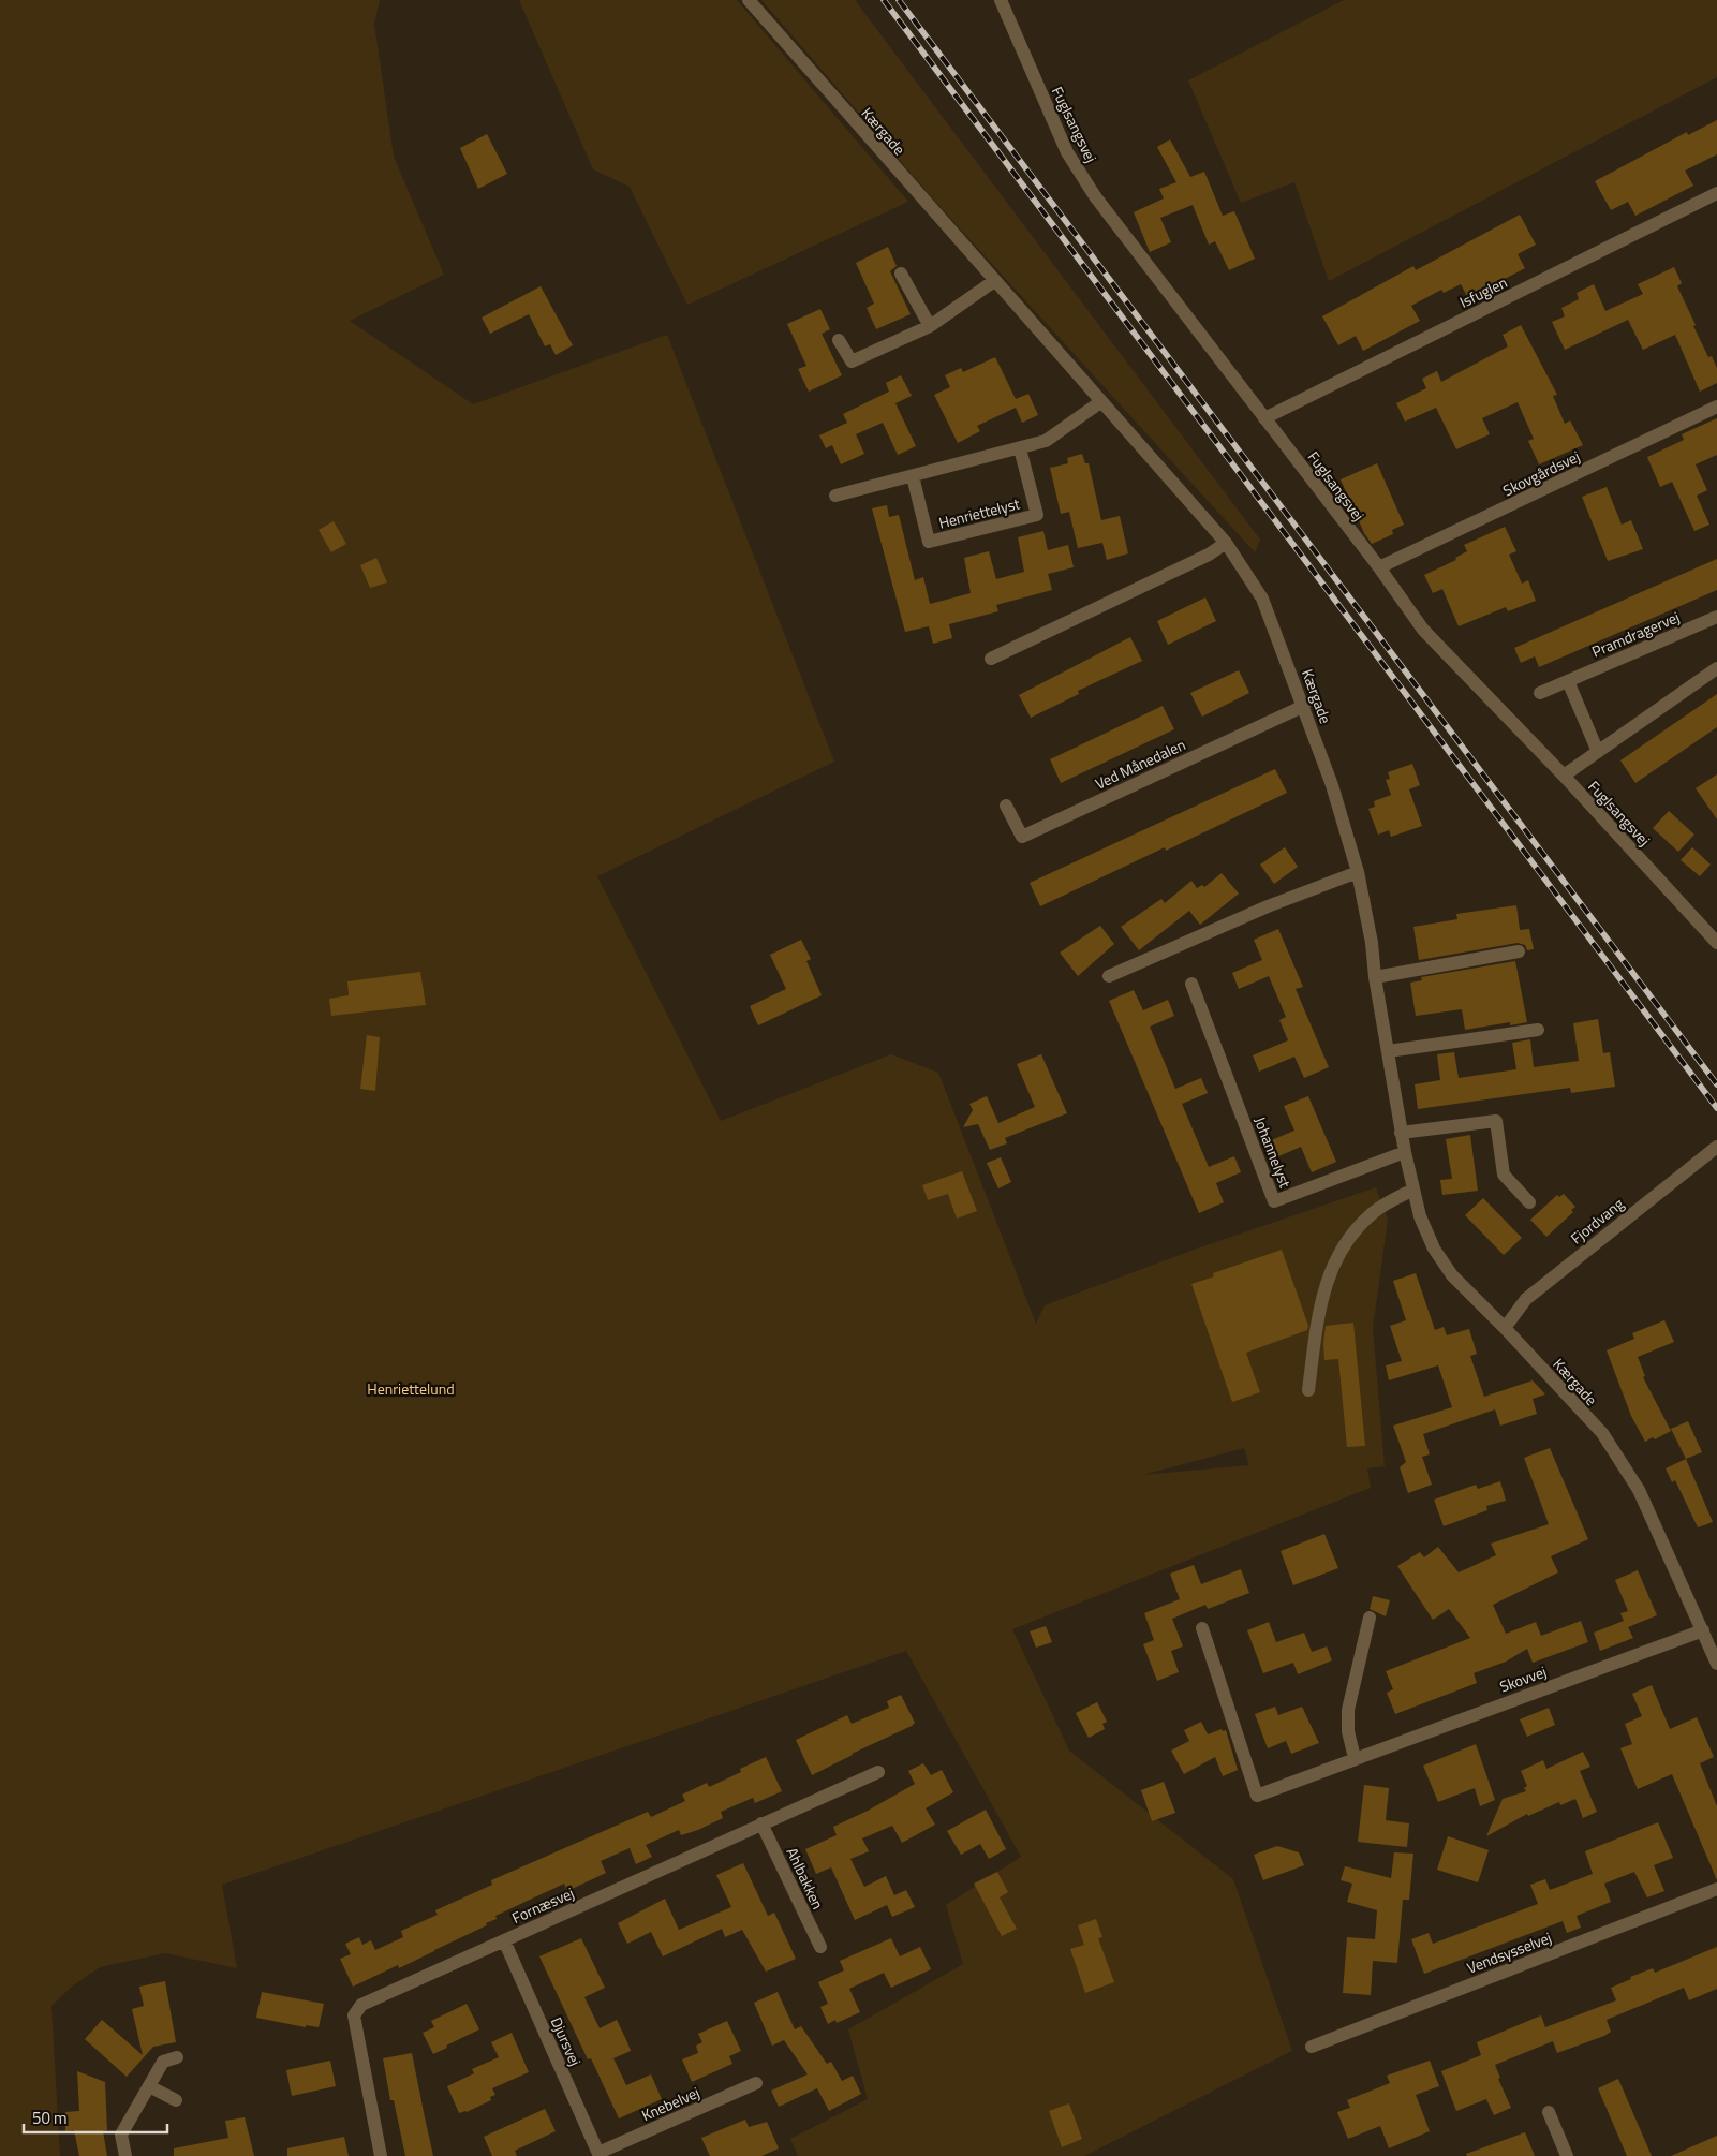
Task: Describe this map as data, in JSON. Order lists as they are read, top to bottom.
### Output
{
  "streets": {
    "street": [
      "Fuglsangsvej",
      "Kærgade",
      "Isfuglen",
      "Skovgårdsvej",
      "Henriettelyst",
      "Pramdragervej",
      "Ved Månedalen",
      "Johannelyst",
      "Fjordvang",
      "Skovvej",
      "Ahlbakken",
      "Fornæsvej",
      "Vendsysselvej",
      "Djursvej",
      "Knebelvej"
    ]
  },
  "crossings": [
    ["Fuglsangsvej", "Isfuglen"],
    ["Fuglsangsvej", "Skovgårdsvej"],
    ["Kærgade", "Ved Månedalen"],
    ["Kærgade", "Johannelyst"],
    ["Kærgade", "Fjordvang"],
    ["Kærgade", "Skovvej"],
    ["Ahlbakken", "Fornæsvej"],
    ["Fornæsvej", "Djursvej"],
    ["Djursvej", "Knebelvej"]
  ],
  "parks": ["Henriettelund"],
  "scale_bar": "50 m"
}
